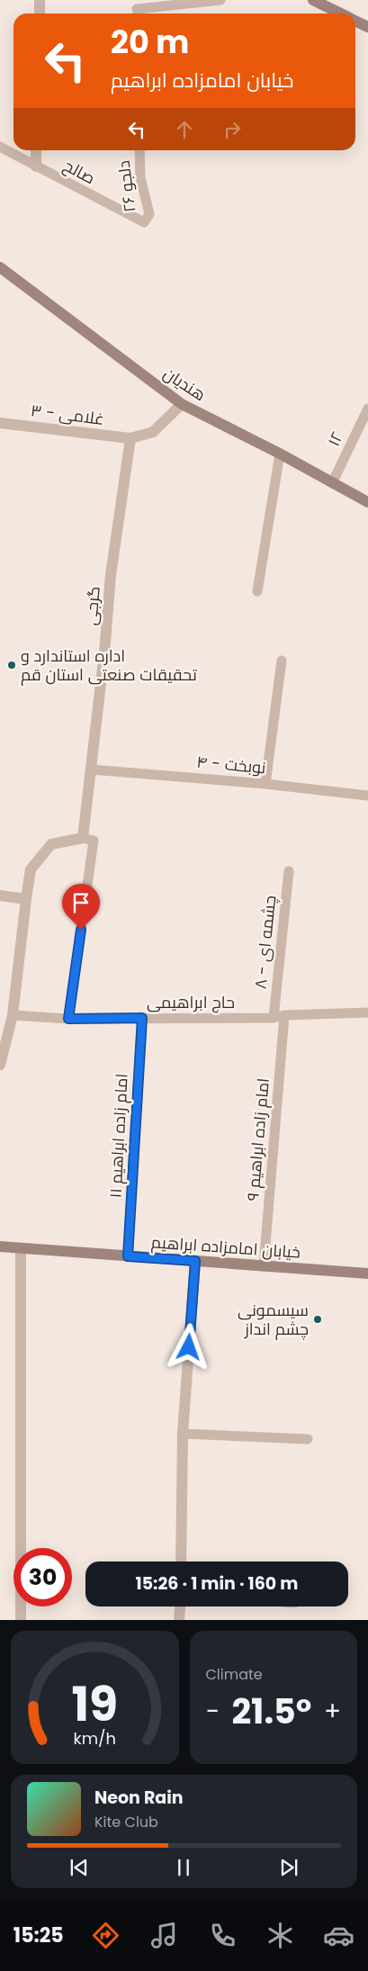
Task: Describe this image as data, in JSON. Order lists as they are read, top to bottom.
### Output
{
  "streets": {
    "street": [
      "هندیان",
      "۳ - غلامی",
      "گرجی",
      "خیابان امامزاده ابراهیم"
    ],
    "lane": [
      "صالح",
      "دلجو ۲۶",
      "۱۲",
      "۴ - نوبخت",
      "۸ - چشمه ای",
      "حاج ابراهیمی",
      "امام زاده ابراهیم ۱۱",
      "امام زاده ابراهيم ۹"
    ]
  },
  "crossings": [
    ["صالح", "دلجو ۲۶"],
    ["هندیان", "۱۲"],
    ["۳ - غلامی", "گرجی"],
    ["گرجی", "۴ - نوبخت"],
    ["۸ - چشمه ای", "حاج ابراهیمی"],
    ["حاج ابراهیمی", "امام زاده ابراهیم ۱۱"],
    ["حاج ابراهیمی", "امام زاده ابراهيم ۹"],
    ["امام زاده ابراهیم ۱۱", "خیابان امامزاده ابراهیم"],
    ["امام زاده ابراهيم ۹", "خیابان امامزاده ابراهیم"]
  ],
  "places": ["اداره استاندارد و تحقیقات صنعتی استان قم", "سیسمونی چشم انداز"],
  "page": {
    "turn": ["20 m", "خیابان امامزاده ابراهیم"],
    "limit": "30",
    "trip": "15:26 · 1 min · 160 m",
    "tile": "Climate",
    "heat": ["−", "21.5°", "+"],
    "song": ["Neon Rain", "Kite Club"],
    "tabs": "15:25",
    "gauge": ["19", "km/h"]
  }
}
